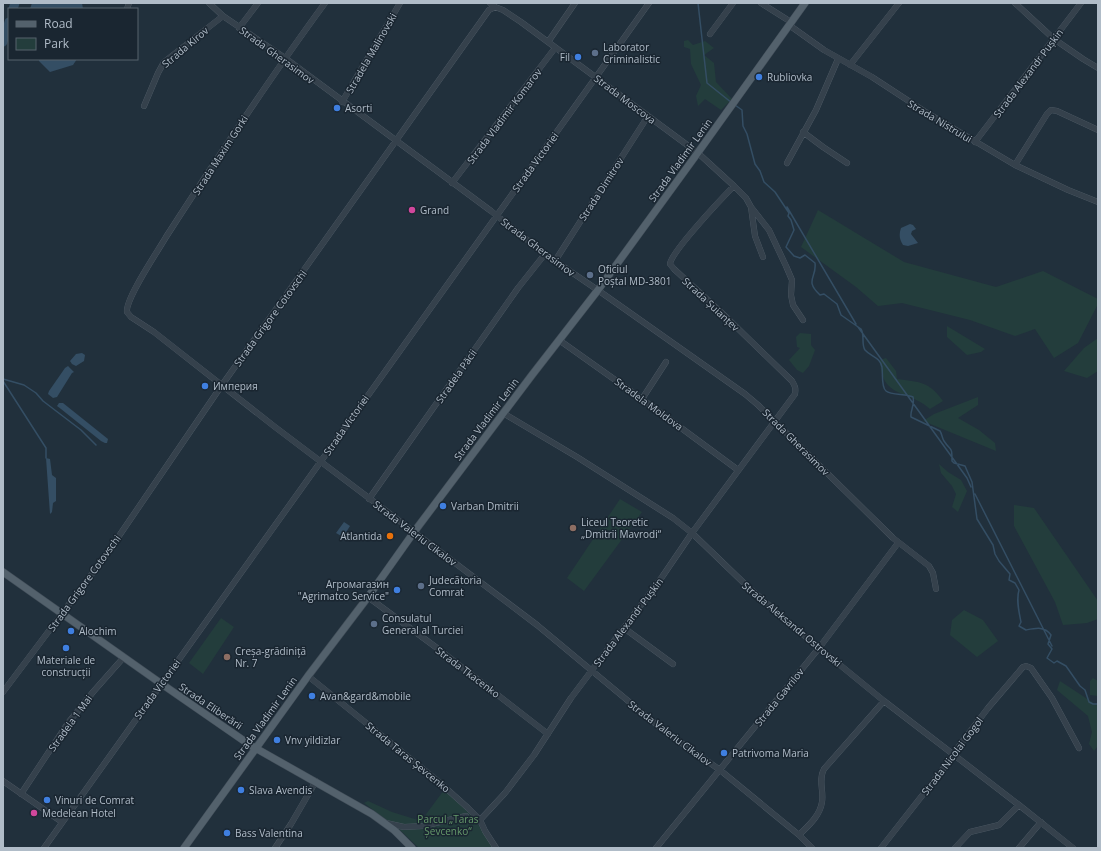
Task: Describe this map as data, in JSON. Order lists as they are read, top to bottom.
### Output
{
  "streets": {
    "main road": ["Strada Vladimir Lenin", "Strada Eliberării"],
    "street": [
      "Strada Kirov",
      "Stradela Malinovski",
      "Strada Gherasimov",
      "Strada Alexandr Pușkin",
      "Strada Moscova",
      "Strada Vladimir Komarov",
      "Strada Nistrului",
      "Strada Maxim Gorki",
      "Strada Victoriei",
      "Strada Dimitrov",
      "Strada Șuianțev",
      "Strada Grigore Cotovschi",
      "Stradela Păcii",
      "Stradela Moldova",
      "Strada Valeriu Cikalov",
      "Strada Aleksandr Ostrovski",
      "Strada Tkacenko",
      "Strada Gavrilov",
      "Stradela 1 Mai",
      "Strada Nicolai Gogol",
      "Strada Taras Șevcenko"
    ]
  },
  "crossings": [
    ["Strada Kirov", "Strada Gherasimov"],
    ["Stradela Malinovski", "Strada Gherasimov"],
    ["Strada Gherasimov", "Strada Alexandr Pușkin"],
    ["Strada Gherasimov", "Strada Vladimir Komarov"],
    ["Strada Gherasimov", "Strada Maxim Gorki"],
    ["Strada Gherasimov", "Strada Vladimir Lenin"],
    ["Strada Gherasimov", "Strada Victoriei"],
    ["Strada Gherasimov", "Strada Dimitrov"],
    ["Strada Gherasimov", "Strada Șuianțev"],
    ["Strada Gherasimov", "Strada Grigore Cotovschi"],
    ["Strada Gherasimov", "Stradela Păcii"],
    ["Strada Gherasimov", "Strada Gavrilov"],
    ["Strada Alexandr Pușkin", "Strada Nistrului"],
    ["Strada Alexandr Pușkin", "Strada Șuianțev"],
    ["Strada Alexandr Pușkin", "Stradela Moldova"],
    ["Strada Alexandr Pușkin", "Strada Valeriu Cikalov"],
    ["Strada Alexandr Pușkin", "Strada Aleksandr Ostrovski"],
    ["Strada Alexandr Pușkin", "Strada Tkacenko"],
    ["Strada Alexandr Pușkin", "Strada Taras Șevcenko"],
    ["Strada Moscova", "Strada Vladimir Komarov"],
    ["Strada Moscova", "Strada Vladimir Lenin"],
    ["Strada Moscova", "Strada Victoriei"],
    ["Strada Moscova", "Strada Dimitrov"],
    ["Strada Moscova", "Strada Șuianțev"],
    ["Strada Moscova", "Strada Grigore Cotovschi"],
    ["Strada Nistrului", "Strada Vladimir Lenin"],
    ["Strada Maxim Gorki", "Strada Valeriu Cikalov"],
    ["Strada Vladimir Lenin", "Stradela Moldova"],
    ["Strada Vladimir Lenin", "Strada Valeriu Cikalov"],
    ["Strada Vladimir Lenin", "Strada Aleksandr Ostrovski"],
    ["Strada Vladimir Lenin", "Strada Tkacenko"],
    ["Strada Vladimir Lenin", "Strada Eliberării"],
    ["Strada Vladimir Lenin", "Strada Taras Șevcenko"],
    ["Strada Victoriei", "Strada Valeriu Cikalov"],
    ["Strada Victoriei", "Strada Eliberării"],
    ["Strada Grigore Cotovschi", "Strada Valeriu Cikalov"],
    ["Strada Grigore Cotovschi", "Strada Eliberării"],
    ["Stradela Păcii", "Strada Valeriu Cikalov"],
    ["Strada Valeriu Cikalov", "Strada Gavrilov"],
    ["Strada Aleksandr Ostrovski", "Strada Gavrilov"],
    ["Strada Aleksandr Ostrovski", "Strada Nicolai Gogol"],
    ["Strada Eliberării", "Stradela 1 Mai"]
  ],
  "parks": ["Parcul „Taras Șevcenko“"],
  "places": [
    "Laborator Criminalistic",
    "Fil",
    "Rubliovka",
    "Asorti",
    "Grand",
    "Oficiul Poștal MD-3801",
    "Империя",
    "Varban Dmitrii",
    "Liceul Teoretic „Dmitrii Mavrodi“",
    "Atlantida",
    "Judecătoria Comrat",
    "Агромагазин \"Agrimatco Service\"",
    "Consulatul General al Turciei",
    "Alochim",
    "Materiale de construcții",
    "Creșa-grădiniță Nr. 7",
    "Avan&gard&mobile",
    "Vnv yildizlar",
    "Patrivoma Maria",
    "Slava Avendis",
    "Vinuri de Comrat",
    "Medelean Hotel",
    "Bass Valentina"
  ],
  "legend": ["Road", "Park"]
}
